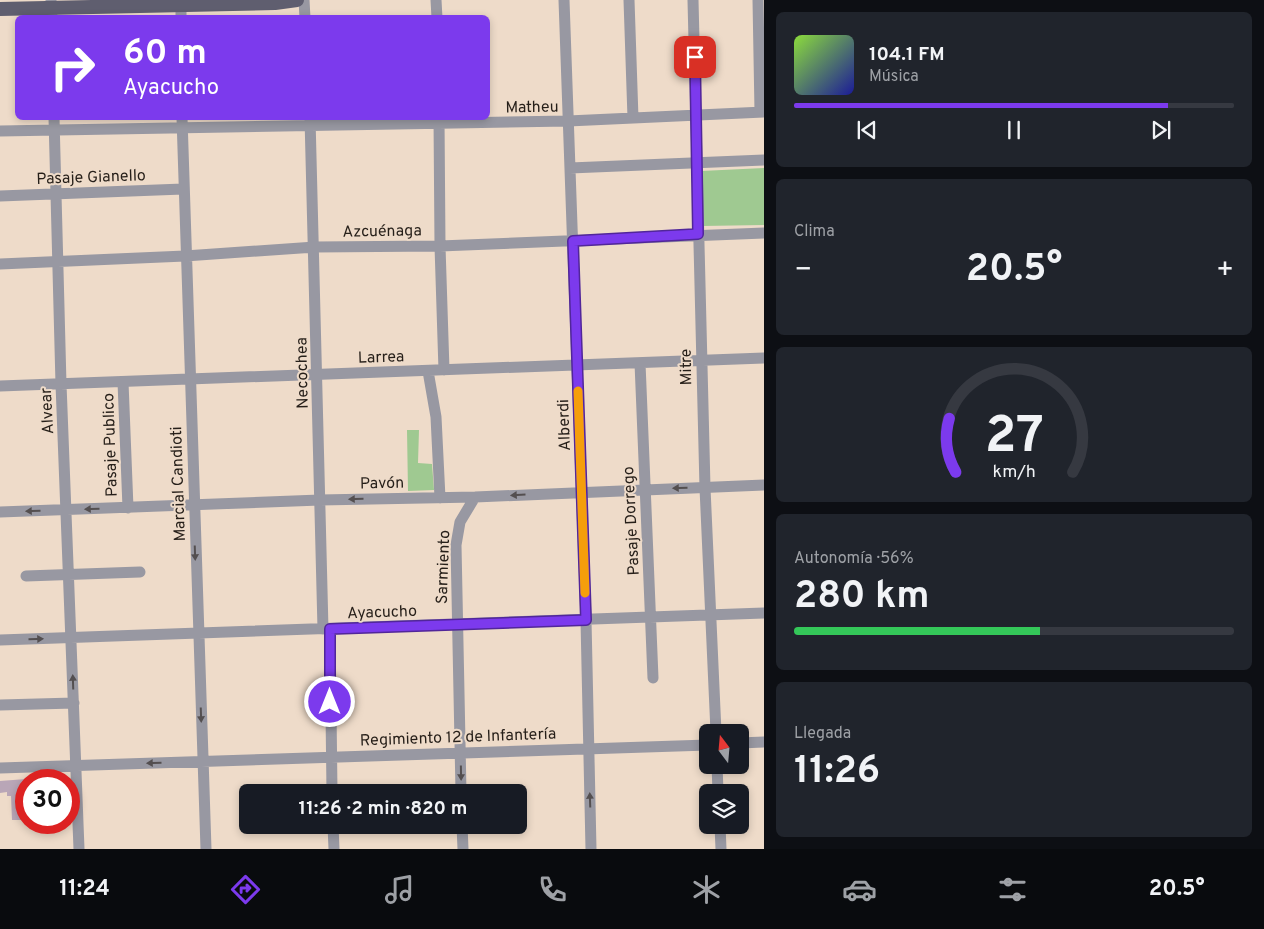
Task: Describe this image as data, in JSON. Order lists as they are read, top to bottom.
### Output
{
  "streets": {
    "street": [
      "Matheu",
      "Pasaje Gianello",
      "Azcuénaga",
      "Larrea",
      "Mitre",
      "Necochea",
      "Alvear",
      "Alberdi",
      "Pasaje Publico",
      "Pavón",
      "Marcial Candioti",
      "Pasaje Dorrego",
      "Sarmiento",
      "Ayacucho",
      "Regimiento 12 de Infantería"
    ]
  },
  "crossings": [
    ["Matheu", "Mitre"],
    ["Matheu", "Necochea"],
    ["Matheu", "Alvear"],
    ["Matheu", "Alberdi"],
    ["Matheu", "Marcial Candioti"],
    ["Pasaje Gianello", "Alvear"],
    ["Pasaje Gianello", "Marcial Candioti"],
    ["Azcuénaga", "Mitre"],
    ["Azcuénaga", "Necochea"],
    ["Azcuénaga", "Alvear"],
    ["Azcuénaga", "Alberdi"],
    ["Azcuénaga", "Marcial Candioti"],
    ["Larrea", "Mitre"],
    ["Larrea", "Necochea"],
    ["Larrea", "Alvear"],
    ["Larrea", "Alberdi"],
    ["Larrea", "Pasaje Publico"],
    ["Larrea", "Marcial Candioti"],
    ["Larrea", "Pasaje Dorrego"],
    ["Mitre", "Pavón"],
    ["Mitre", "Ayacucho"],
    ["Necochea", "Pavón"],
    ["Necochea", "Ayacucho"],
    ["Necochea", "Regimiento 12 de Infantería"],
    ["Alvear", "Pavón"],
    ["Alvear", "Ayacucho"],
    ["Alvear", "Regimiento 12 de Infantería"],
    ["Alberdi", "Pavón"],
    ["Alberdi", "Ayacucho"],
    ["Alberdi", "Regimiento 12 de Infantería"],
    ["Pasaje Publico", "Pavón"],
    ["Pavón", "Marcial Candioti"],
    ["Pavón", "Pasaje Dorrego"],
    ["Pavón", "Sarmiento"],
    ["Marcial Candioti", "Ayacucho"],
    ["Marcial Candioti", "Regimiento 12 de Infantería"],
    ["Pasaje Dorrego", "Ayacucho"],
    ["Sarmiento", "Ayacucho"],
    ["Sarmiento", "Regimiento 12 de Infantería"]
  ],
  "one_way": ["Pavón", "Marcial Candioti"],
  "north": "top",
  "page": {
    "turn": ["60 m", "Ayacucho"],
    "song": ["104.1 FM", "Música"],
    "tile": [
      "Clima",
      ["Autonomía · 56%", "280 km"],
      ["Llegada", "11:26"]
    ],
    "heat": ["−", "20.5°", "+"],
    "limit": "30",
    "trip": "11:26 · 2 min · 820 m",
    "tabs": ["11:24", "20.5°"],
    "gauge": ["27", "km/h"]
  }
}
